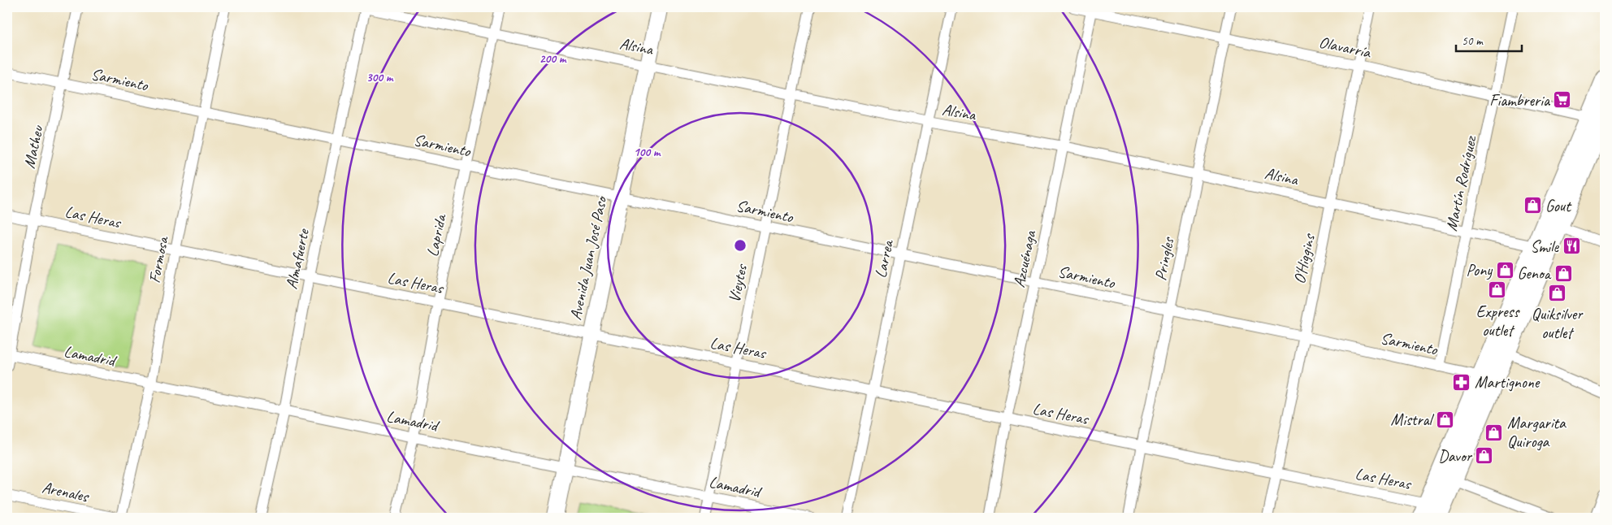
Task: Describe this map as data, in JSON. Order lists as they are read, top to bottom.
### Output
{
  "streets": {
    "main road": ["Avenida Juan José Paso"],
    "street": [
      "Alsina",
      "Olavarría",
      "Sarmiento",
      "Matheu",
      "Martín Rodríguez",
      "Las Heras",
      "Laprida",
      "Almafuerte",
      "Larrea",
      "Azcuénaga",
      "Pringles",
      "O'Higgins",
      "Formosa",
      "Vieytes",
      "Lamadrid",
      "Arenales"
    ]
  },
  "crossings": [
    ["Alsina", "Martín Rodríguez"],
    ["Alsina", "Laprida"],
    ["Alsina", "Avenida Juan José Paso"],
    ["Alsina", "Almafuerte"],
    ["Alsina", "Larrea"],
    ["Alsina", "Azcuénaga"],
    ["Alsina", "Pringles"],
    ["Alsina", "O'Higgins"],
    ["Alsina", "Vieytes"],
    ["Olavarría", "Martín Rodríguez"],
    ["Olavarría", "Azcuénaga"],
    ["Olavarría", "Pringles"],
    ["Olavarría", "O'Higgins"],
    ["Sarmiento", "Matheu"],
    ["Sarmiento", "Martín Rodríguez"],
    ["Sarmiento", "Laprida"],
    ["Sarmiento", "Avenida Juan José Paso"],
    ["Sarmiento", "Almafuerte"],
    ["Sarmiento", "Larrea"],
    ["Sarmiento", "Azcuénaga"],
    ["Sarmiento", "Pringles"],
    ["Sarmiento", "O'Higgins"],
    ["Sarmiento", "Formosa"],
    ["Sarmiento", "Vieytes"],
    ["Matheu", "Las Heras"],
    ["Matheu", "Lamadrid"],
    ["Las Heras", "Laprida"],
    ["Las Heras", "Avenida Juan José Paso"],
    ["Las Heras", "Almafuerte"],
    ["Las Heras", "Larrea"],
    ["Las Heras", "Azcuénaga"],
    ["Las Heras", "Pringles"],
    ["Las Heras", "O'Higgins"],
    ["Las Heras", "Formosa"],
    ["Las Heras", "Vieytes"],
    ["Laprida", "Lamadrid"],
    ["Avenida Juan José Paso", "Lamadrid"],
    ["Almafuerte", "Lamadrid"],
    ["Formosa", "Lamadrid"],
    ["Vieytes", "Lamadrid"]
  ],
  "places": {
    "supermarket": ["Fiambreria"],
    "shop": [
      "Gout",
      "Pony",
      "Genoa",
      "Express outlet",
      "Quiksilver outlet",
      "Mistral",
      "Margarita Quiroga",
      "Davor"
    ],
    "restaurant": ["Smile"],
    "pharmacy": ["Martignone"]
  },
  "scale_bar": "50 m",
  "rings": ["200 m", "300 m", "100 m"]
}
